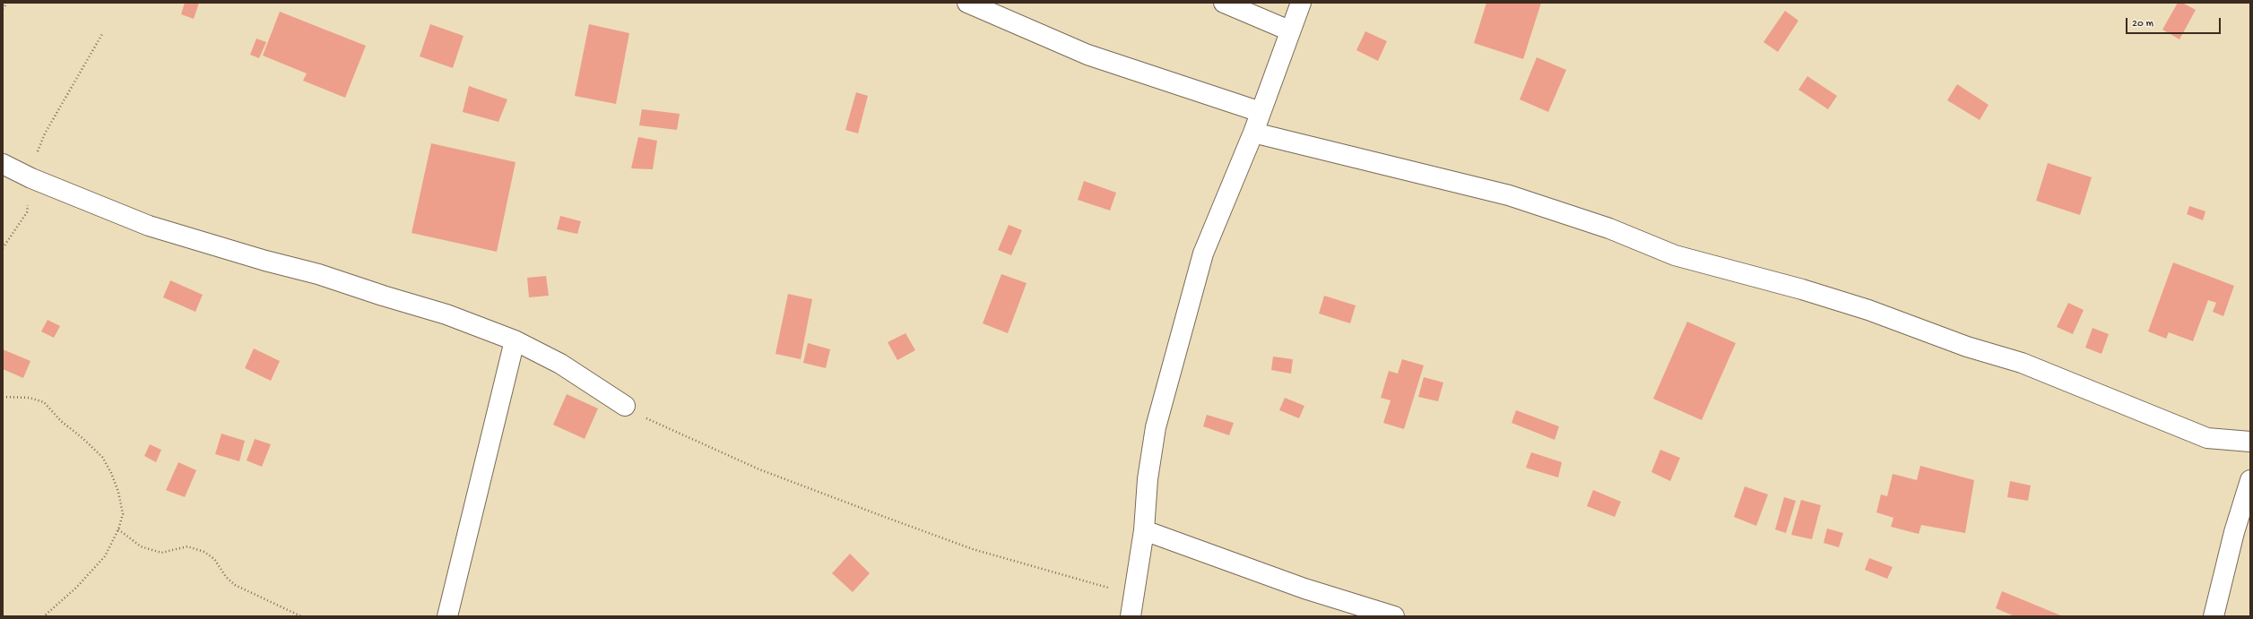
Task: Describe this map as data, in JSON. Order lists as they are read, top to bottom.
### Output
{
  "scale_bar": "20 m"
}
